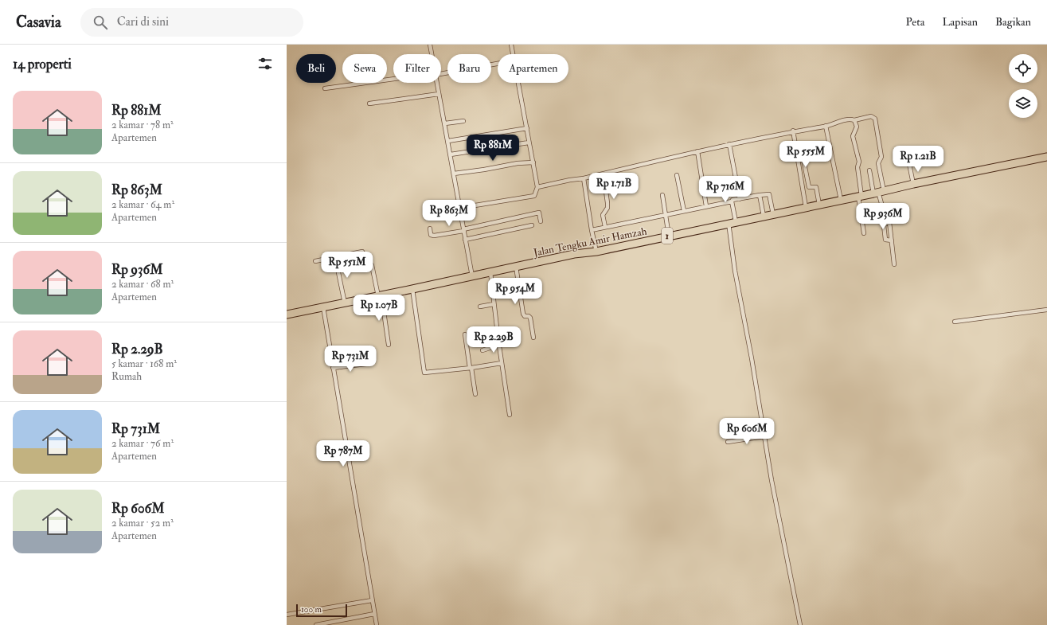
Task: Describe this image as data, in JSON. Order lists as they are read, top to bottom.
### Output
{
  "streets": {
    "highway": ["1", "Jalan Tengku Amir Hamzah"]
  },
  "scale_bar": "100 m",
  "page": {
    "header": "Casavia",
    "search": "Cari di sini",
    "nav": ["Peta", "Lapisan", "Bagikan"],
    "heading": "14 properti",
    "chip": [
      "Beli",
      "Sewa",
      "Filter",
      "Baru",
      "Apartemen"
    ],
    "list": [
      {
        "name": "Rp 881M",
        "note": "2 kamar · 78 m² · Apartemen"
      },
      {
        "name": "Rp 863M",
        "note": "2 kamar · 64 m² · Apartemen"
      },
      {
        "name": "Rp 936M",
        "note": "2 kamar · 68 m² · Apartemen"
      },
      {
        "name": "Rp 2.29B",
        "note": "5 kamar · 168 m² · Rumah"
      },
      {
        "name": "Rp 731M",
        "note": "2 kamar · 76 m² · Apartemen"
      },
      {
        "name": "Rp 606M",
        "note": "2 kamar · 52 m² · Apartemen"
      }
    ],
    "price": [
      "Rp 881M",
      "Rp 555M",
      "Rp 1.21B",
      "Rp 1.71B",
      "Rp 716M",
      "Rp 863M",
      "Rp 936M",
      "Rp 551M",
      "Rp 954M",
      "Rp 1.07B",
      "Rp 2.29B",
      "Rp 731M",
      "Rp 606M",
      "Rp 787M"
    ],
    "scale": "100 m"
  }
}
